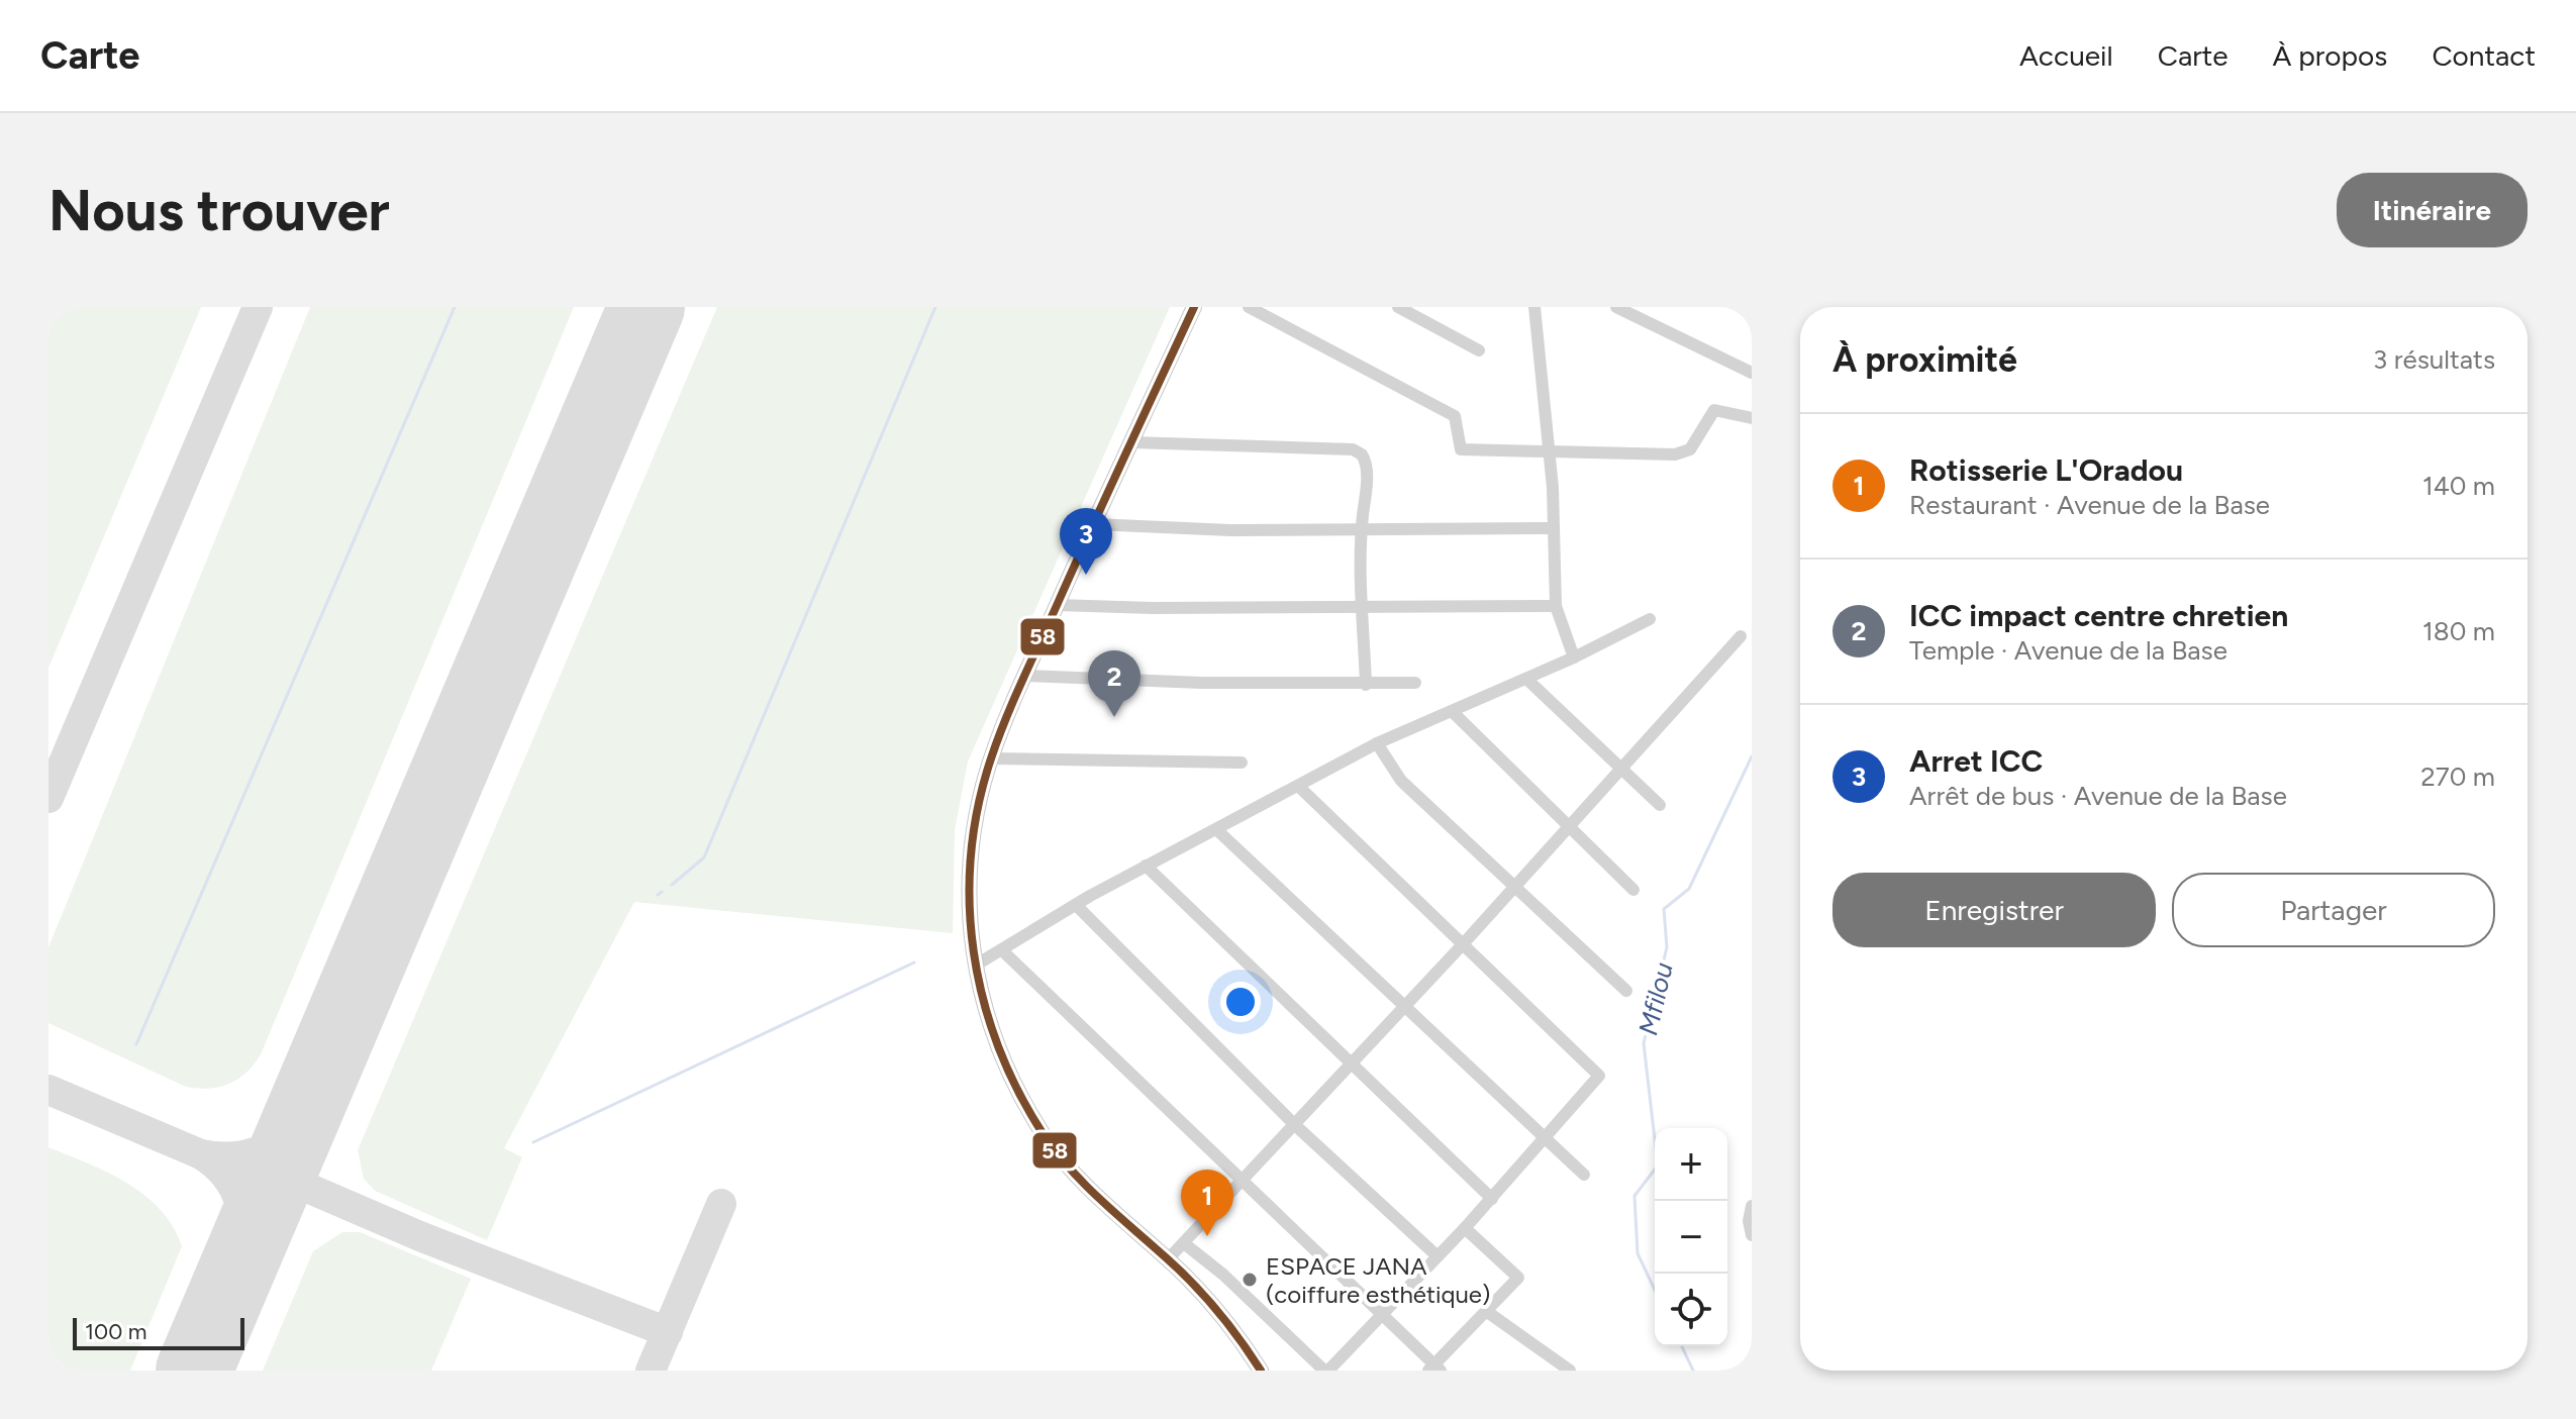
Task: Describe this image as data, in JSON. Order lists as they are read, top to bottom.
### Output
{
  "water": ["Mfilou"],
  "places": ["ESPACE JANA (coiffure esthétique)"],
  "lines": ["transit line 58"],
  "scale_bar": "100 m",
  "page": {
    "header": "Carte",
    "nav": [
      "Accueil",
      "Carte",
      "À propos",
      "Contact"
    ],
    "buttons": [
      "Itinéraire",
      ["Enregistrer", "Partager"]
    ],
    "title": "Nous trouver",
    "heading": ["À proximité", "3 résultats"],
    "list": [
      {
        "mark": "1",
        "name": "Rotisserie L'Oradou",
        "note": "Restaurant · Avenue de la Base",
        "value": "140 m"
      },
      {
        "mark": "2",
        "name": "ICC impact centre chretien",
        "note": "Temple · Avenue de la Base",
        "value": "180 m"
      },
      {
        "mark": "3",
        "name": "Arret ICC",
        "note": "Arrêt de bus · Avenue de la Base",
        "value": "270 m"
      }
    ],
    "pins": ["3", "2", "1"],
    "map_buttons": ["+", "−"],
    "scale": "100 m"
  }
}
